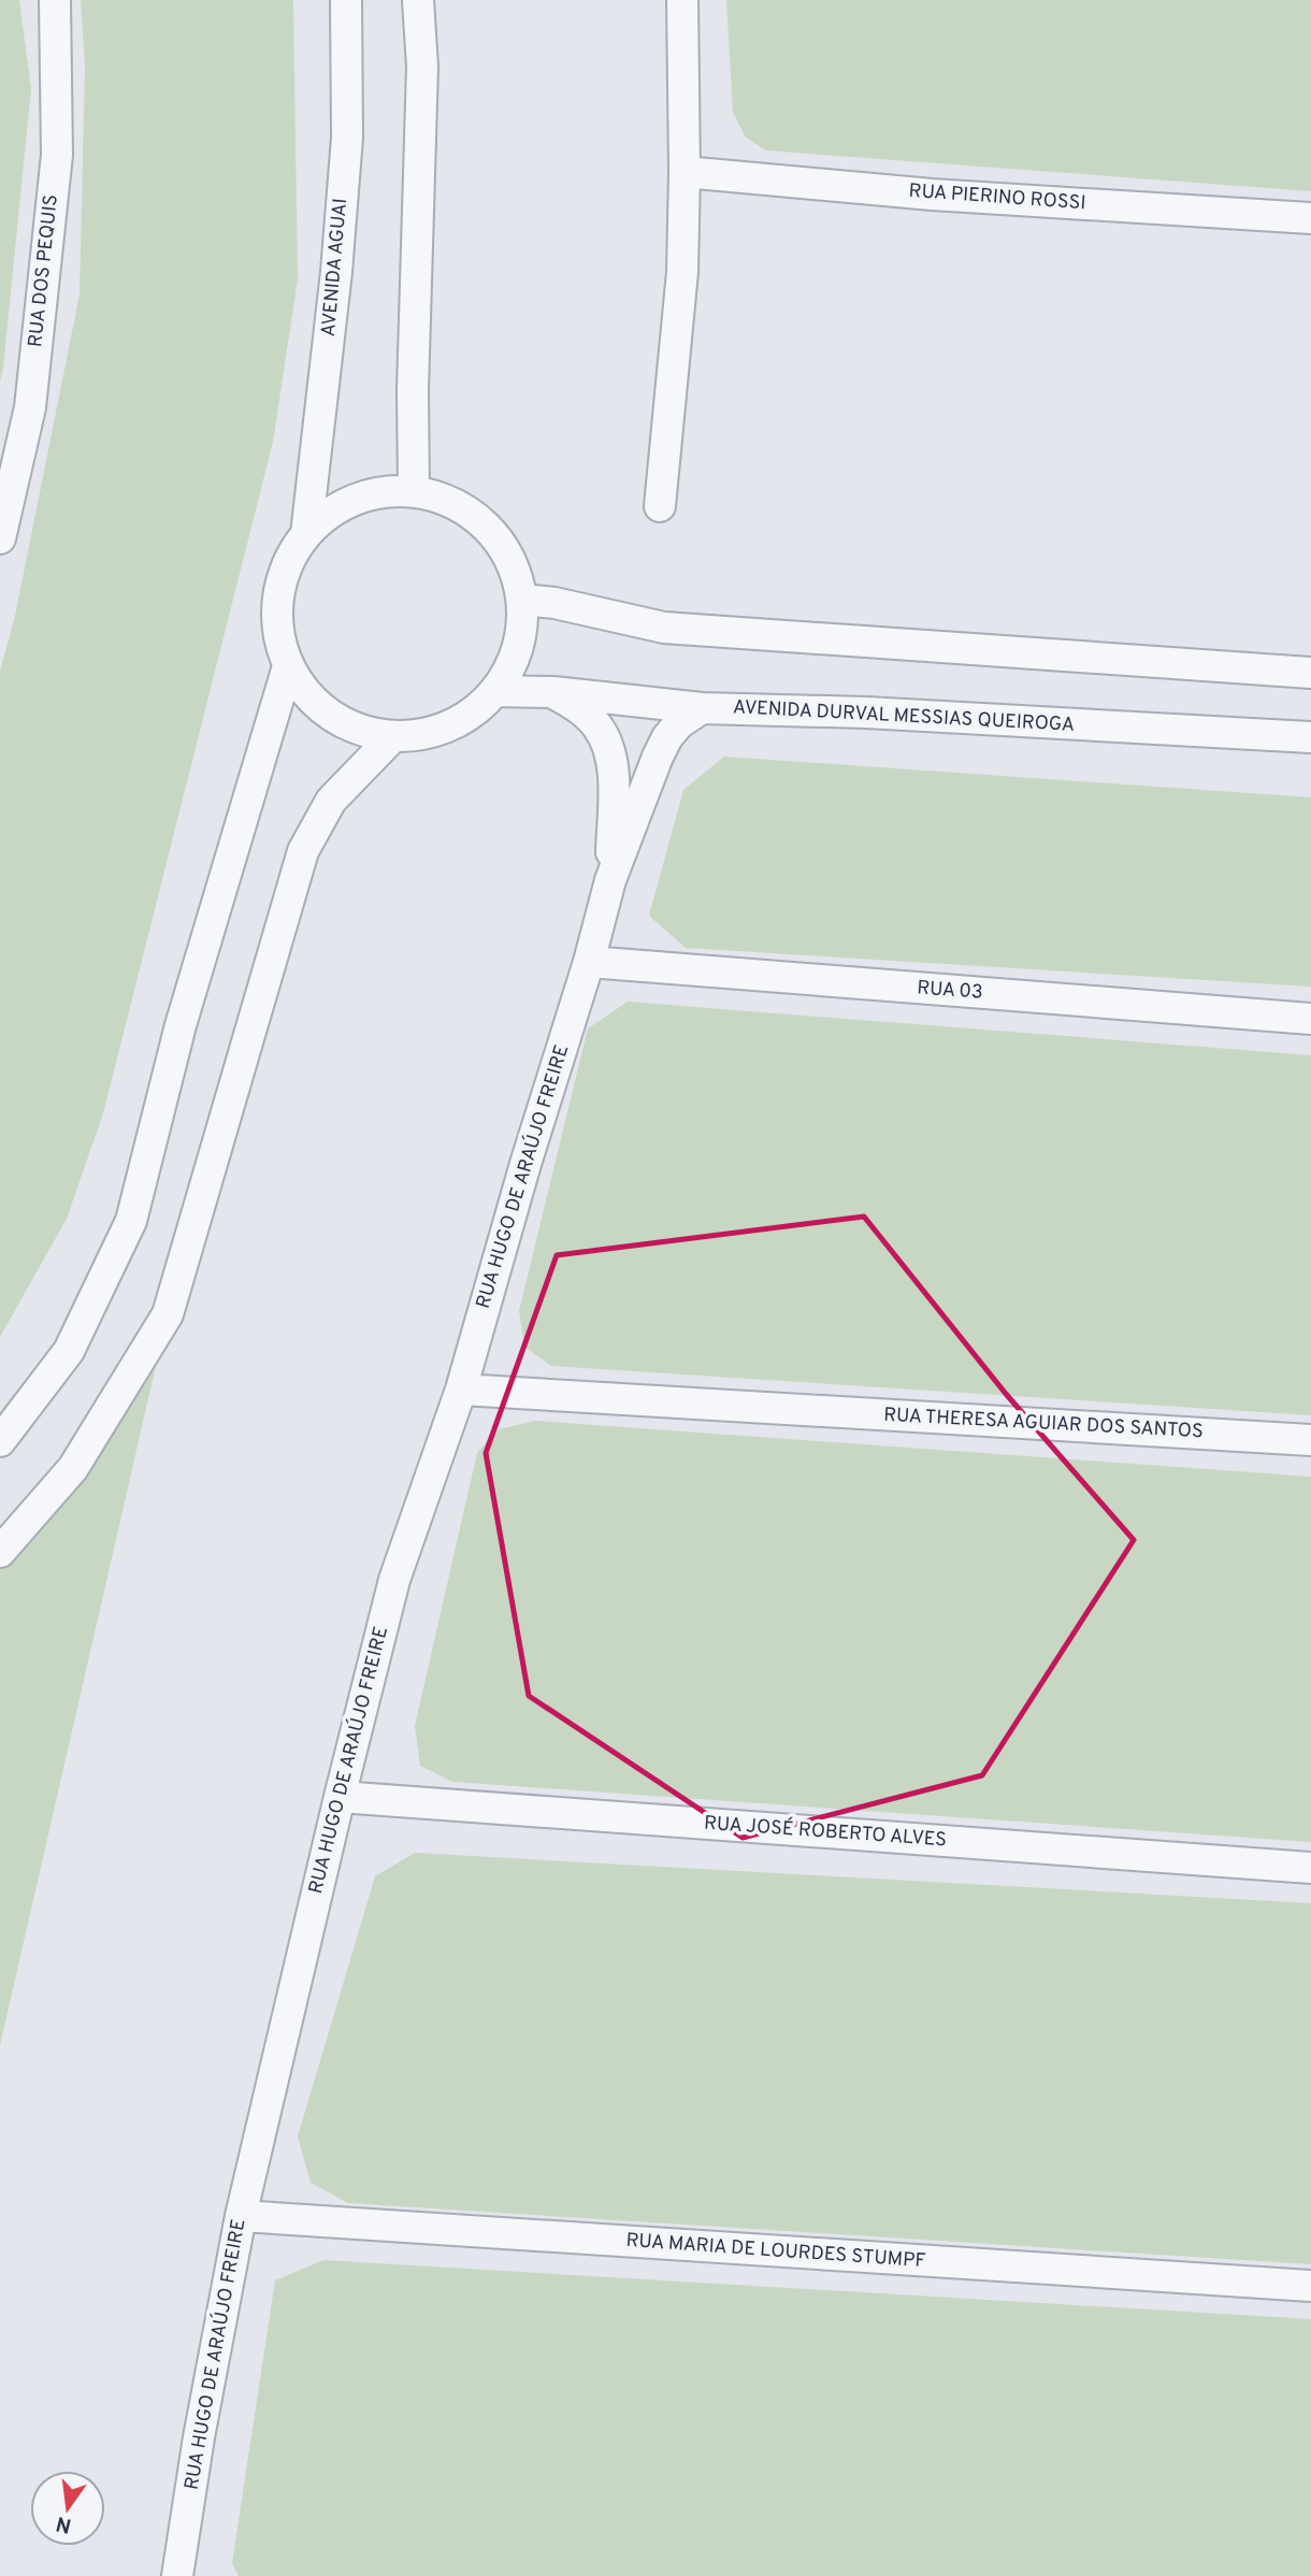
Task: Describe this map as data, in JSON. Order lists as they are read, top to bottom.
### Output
{
  "streets": {
    "street": [
      "RUA PIERINO ROSSI",
      "AVENIDA AGUAI",
      "RUA DOS PEQUIS",
      "AVENIDA DURVAL MESSIAS QUEIROGA",
      "RUA 03",
      "RUA HUGO DE ARAÚJO FREIRE",
      "RUA THERESA AGUIAR DOS SANTOS",
      "RUA JOSÉ ROBERTO ALVES",
      "RUA MARIA DE LOURDES STUMPF"
    ]
  },
  "crossings": [
    ["AVENIDA AGUAI", "AVENIDA DURVAL MESSIAS QUEIROGA"],
    ["RUA 03", "RUA HUGO DE ARAÚJO FREIRE"],
    ["RUA HUGO DE ARAÚJO FREIRE", "RUA THERESA AGUIAR DOS SANTOS"],
    ["RUA HUGO DE ARAÚJO FREIRE", "RUA JOSÉ ROBERTO ALVES"],
    ["RUA HUGO DE ARAÚJO FREIRE", "RUA MARIA DE LOURDES STUMPF"]
  ],
  "north": "bottom"
}
